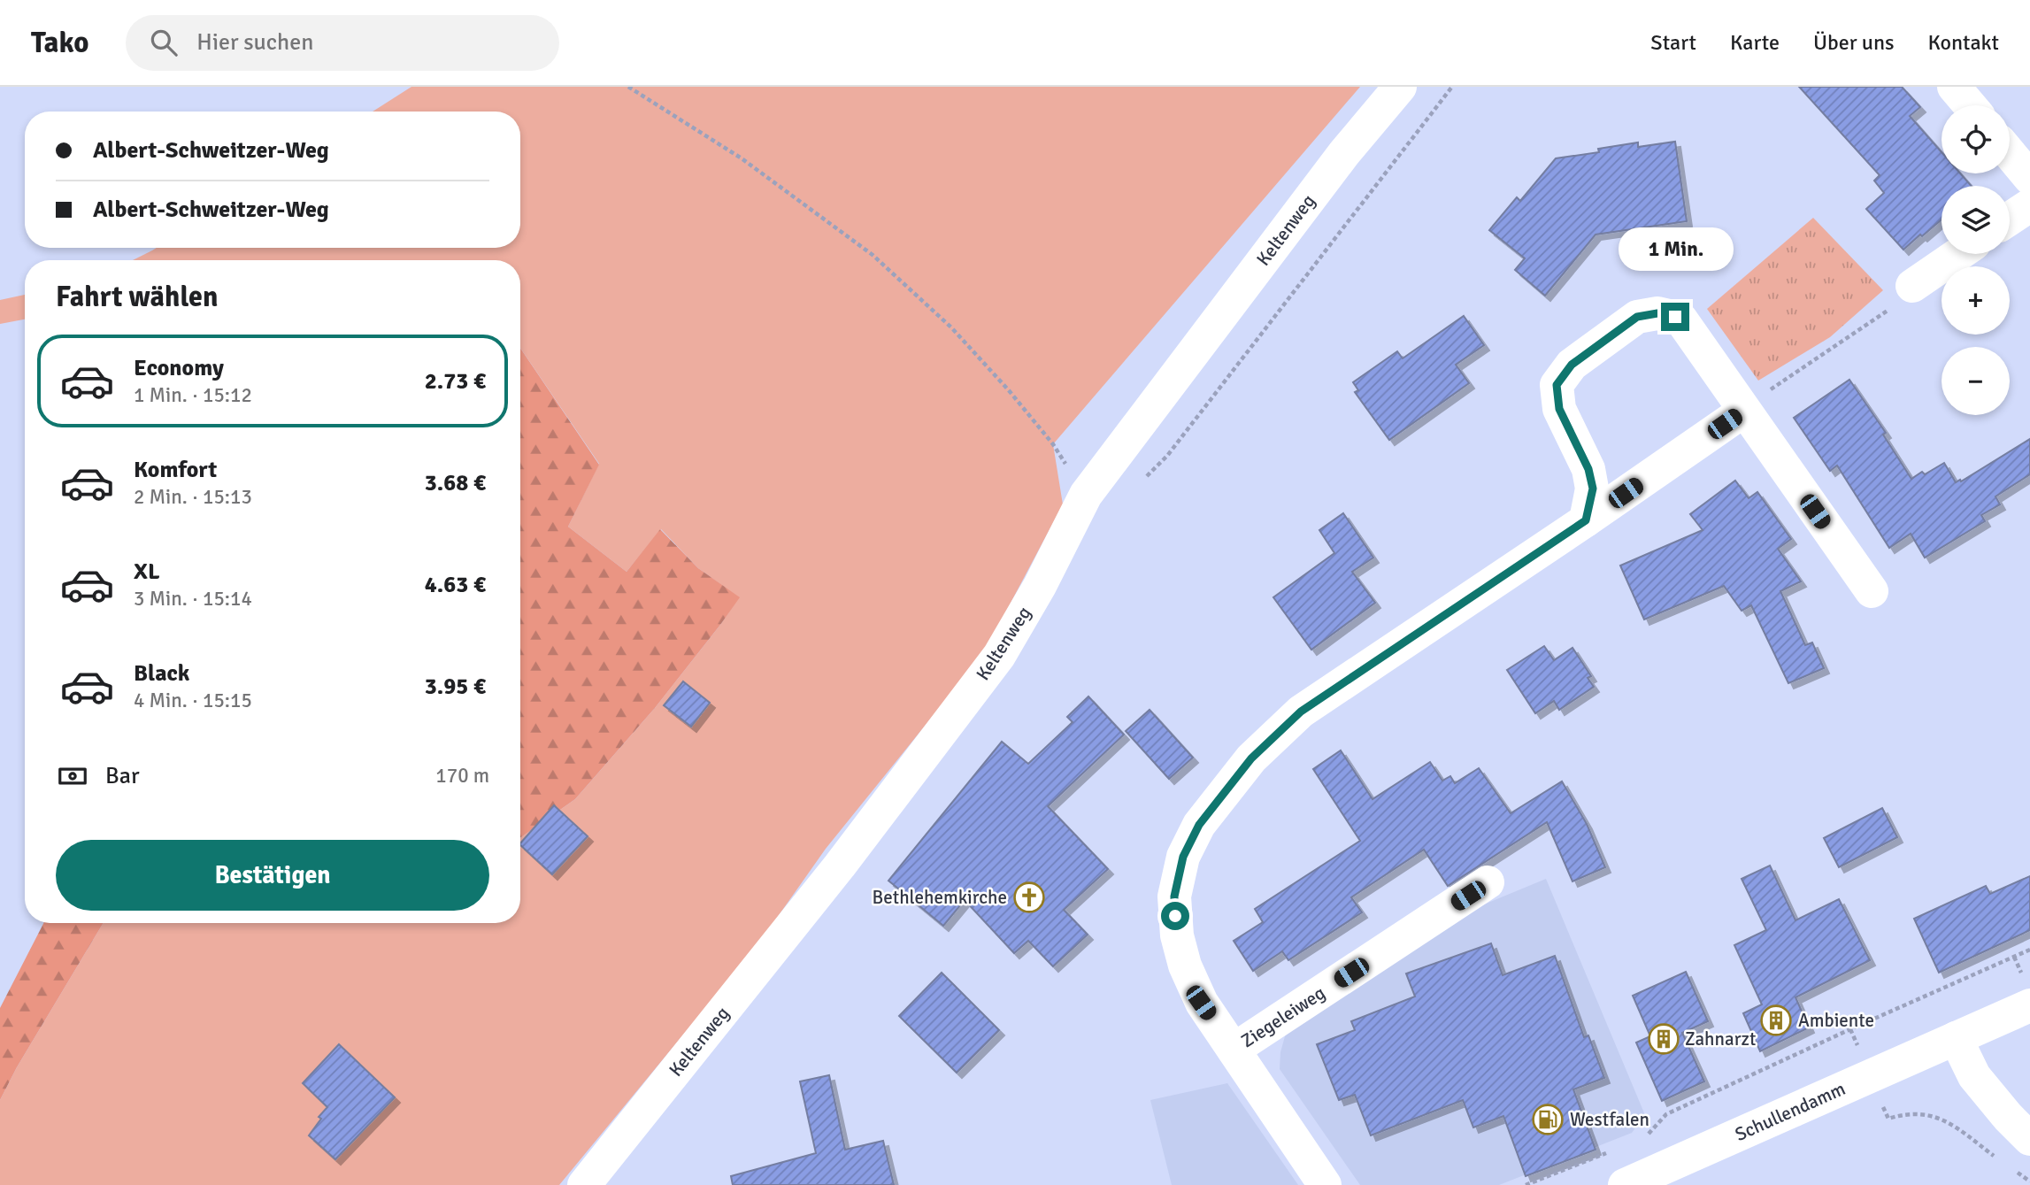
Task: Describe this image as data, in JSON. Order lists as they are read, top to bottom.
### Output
{
  "streets": {
    "street": ["Keltenweg", "Ziegeleiweg", "Schullendamm"]
  },
  "places": {
    "church": ["Bethlehemkirche"],
    "building": ["Ambiente", "Zahnarzt"],
    "fuel station": ["Westfalen"]
  },
  "page": {
    "header": "Tako",
    "search": "Hier suchen",
    "nav": [
      "Start",
      "Karte",
      "Über uns",
      "Kontakt"
    ],
    "map_buttons": ["+", "−"],
    "banner": ["Albert-Schweitzer-Weg", "Albert-Schweitzer-Weg"],
    "bubble": "1 Min.",
    "heading": "Fahrt wählen",
    "list": [
      {
        "name": "Economy",
        "note": "1 Min. · 15:12",
        "value": "2.73 €"
      },
      {
        "name": "Komfort",
        "note": "2 Min. · 15:13",
        "value": "3.68 €"
      },
      {
        "name": "XL",
        "note": "3 Min. · 15:14",
        "value": "4.63 €"
      },
      {
        "name": "Black",
        "note": "4 Min. · 15:15",
        "value": "3.95 €"
      }
    ],
    "pay": ["Bar", "170 m"],
    "buttons": "Bestätigen"
  }
}
